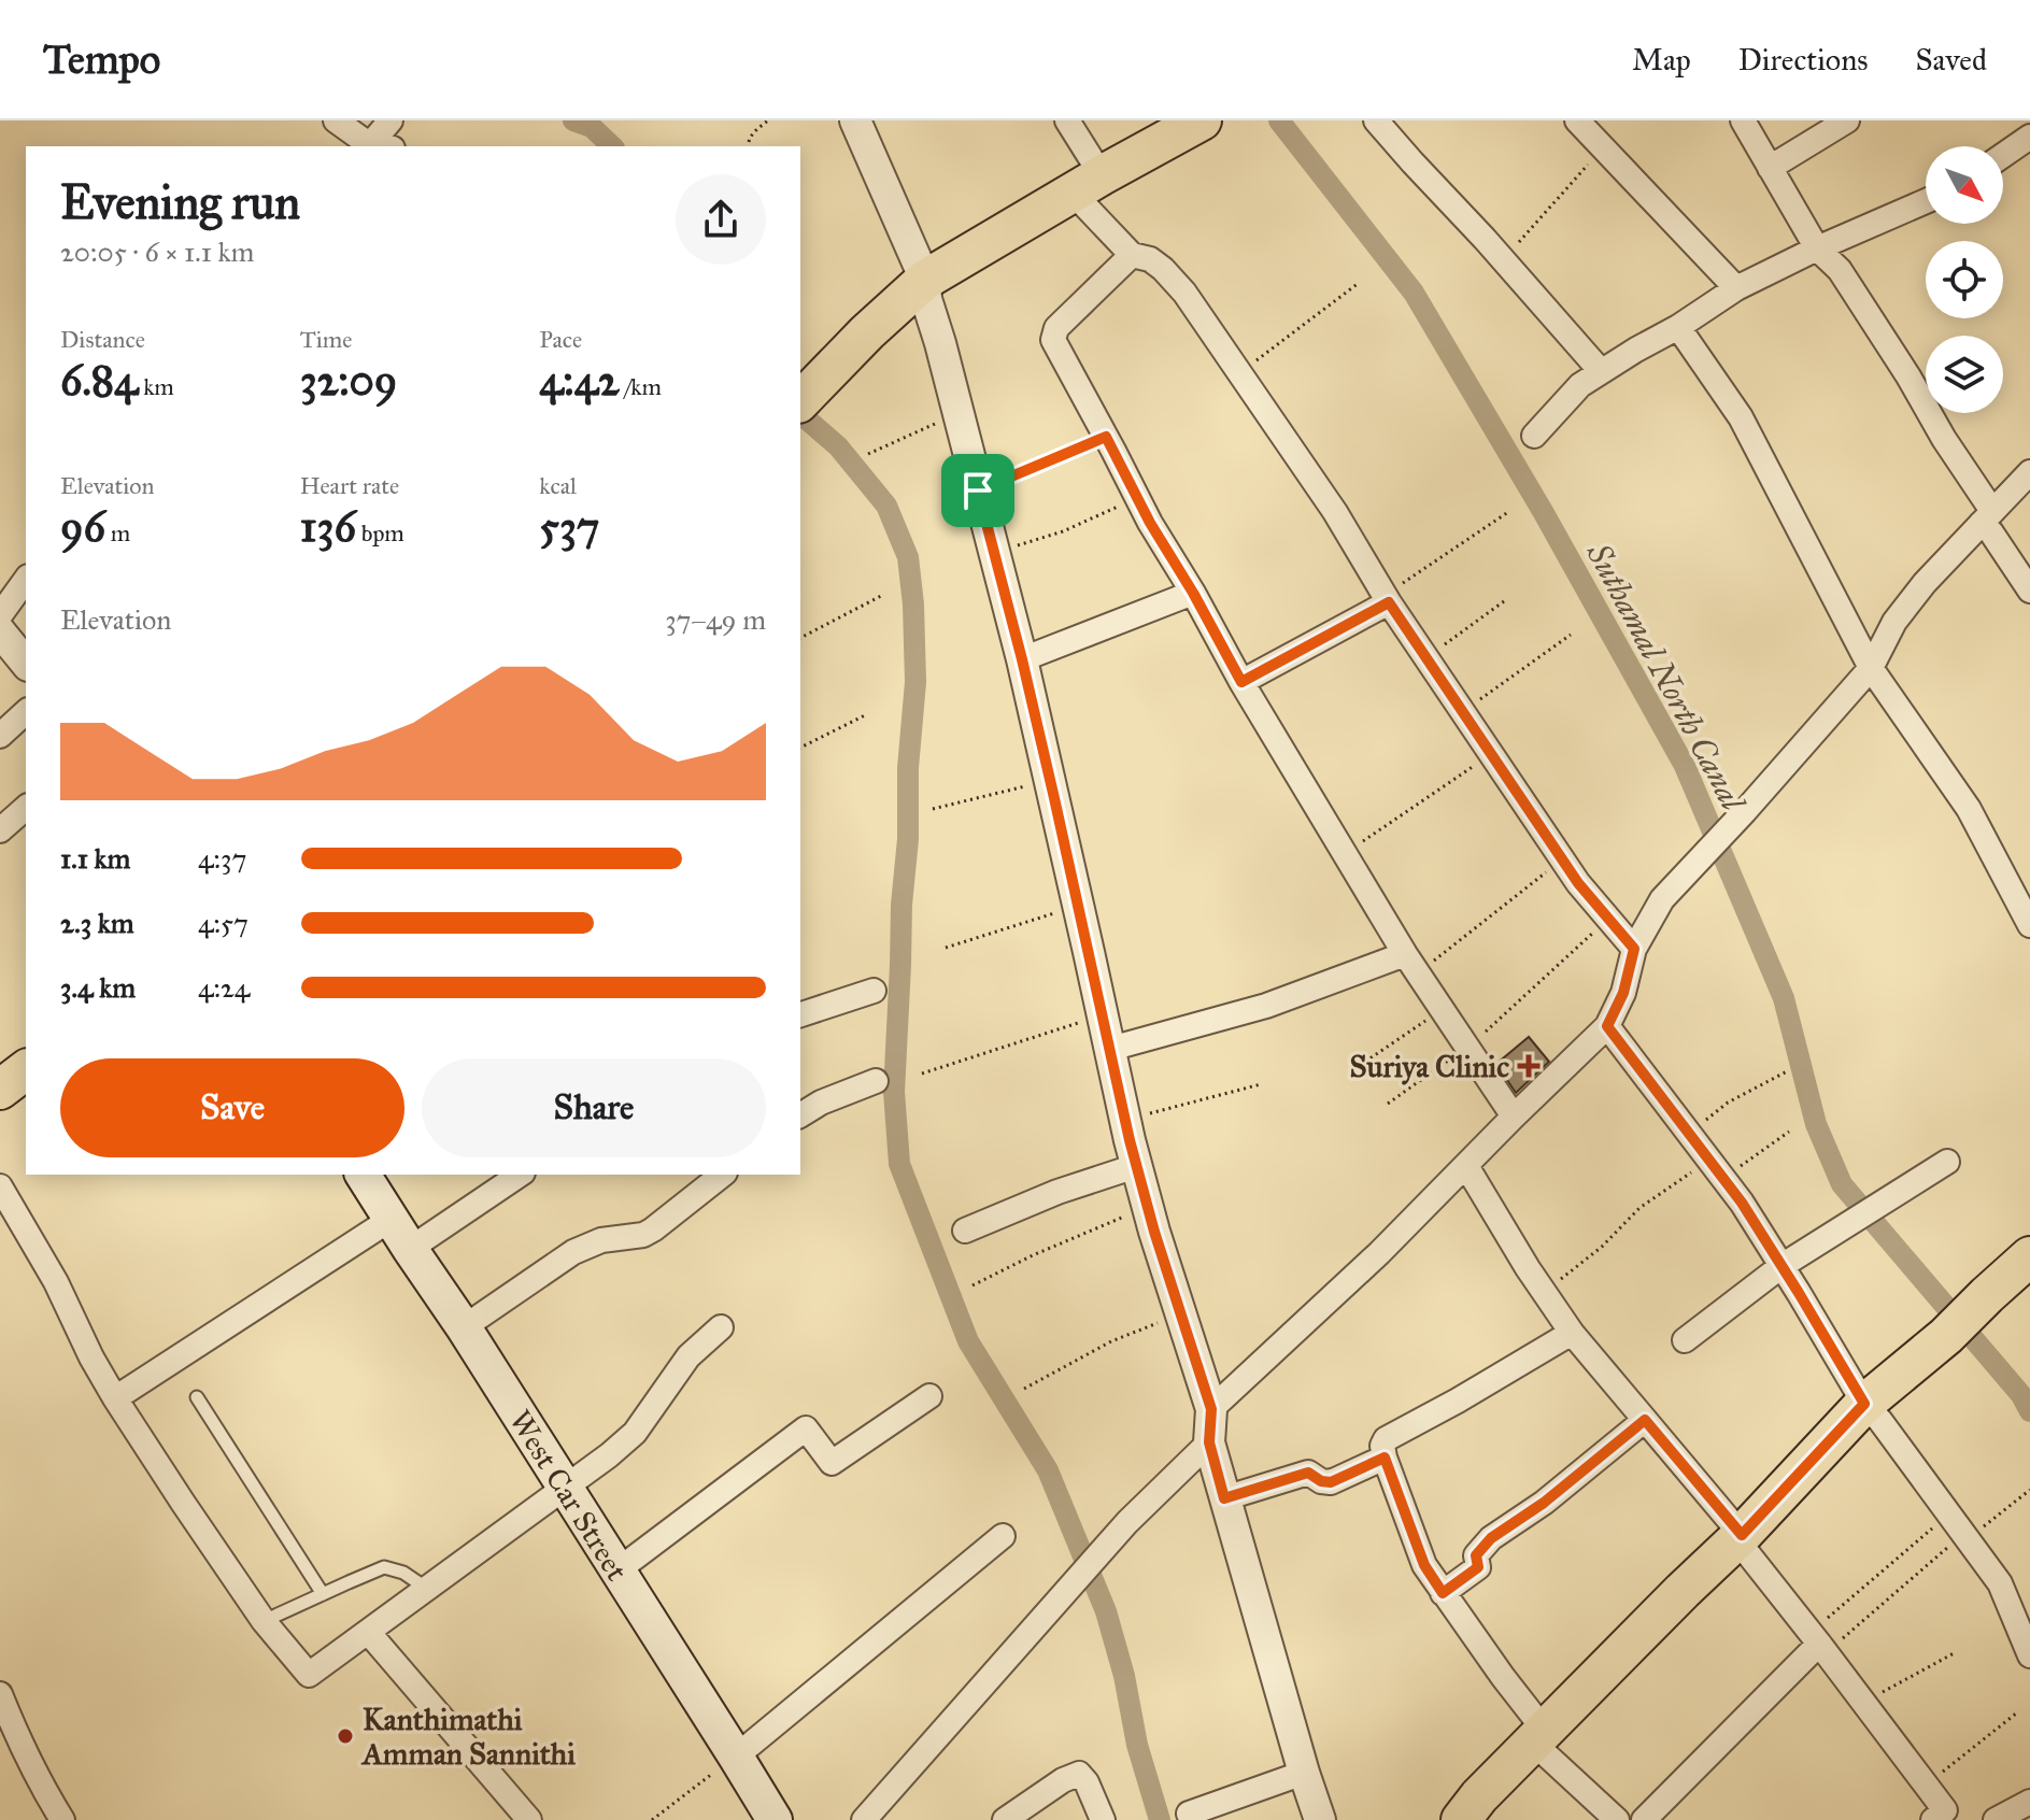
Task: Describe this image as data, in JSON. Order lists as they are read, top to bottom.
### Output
{
  "streets": {
    "main road": ["West Car Street"]
  },
  "water": ["Suthamal North Canal"],
  "places": {
    "health": ["Suriya Clinic"],
    "other": ["Kanthimathi Amman Sannithi"]
  },
  "north": "bottom right",
  "page": {
    "header": "Tempo",
    "nav": ["Map", "Directions", "Saved"],
    "heading": ["Evening run", "20:05 · 6 × 1.1 km"],
    "stats": [
      ["Distance", "6.84 km"],
      ["Time", "32:09"],
      ["Pace", "4:42 /km"],
      ["Elevation", "96 m"],
      ["Heart rate", "136 bpm"],
      ["kcal", "537"]
    ],
    "chart": ["Elevation", "37–49 m"],
    "list": [
      {
        "name": "1.1 km",
        "note": "4:37"
      },
      {
        "name": "2.3 km",
        "note": "4:57"
      },
      {
        "name": "3.4 km",
        "note": "4:24"
      }
    ],
    "buttons": ["Save", "Share"]
  }
}
